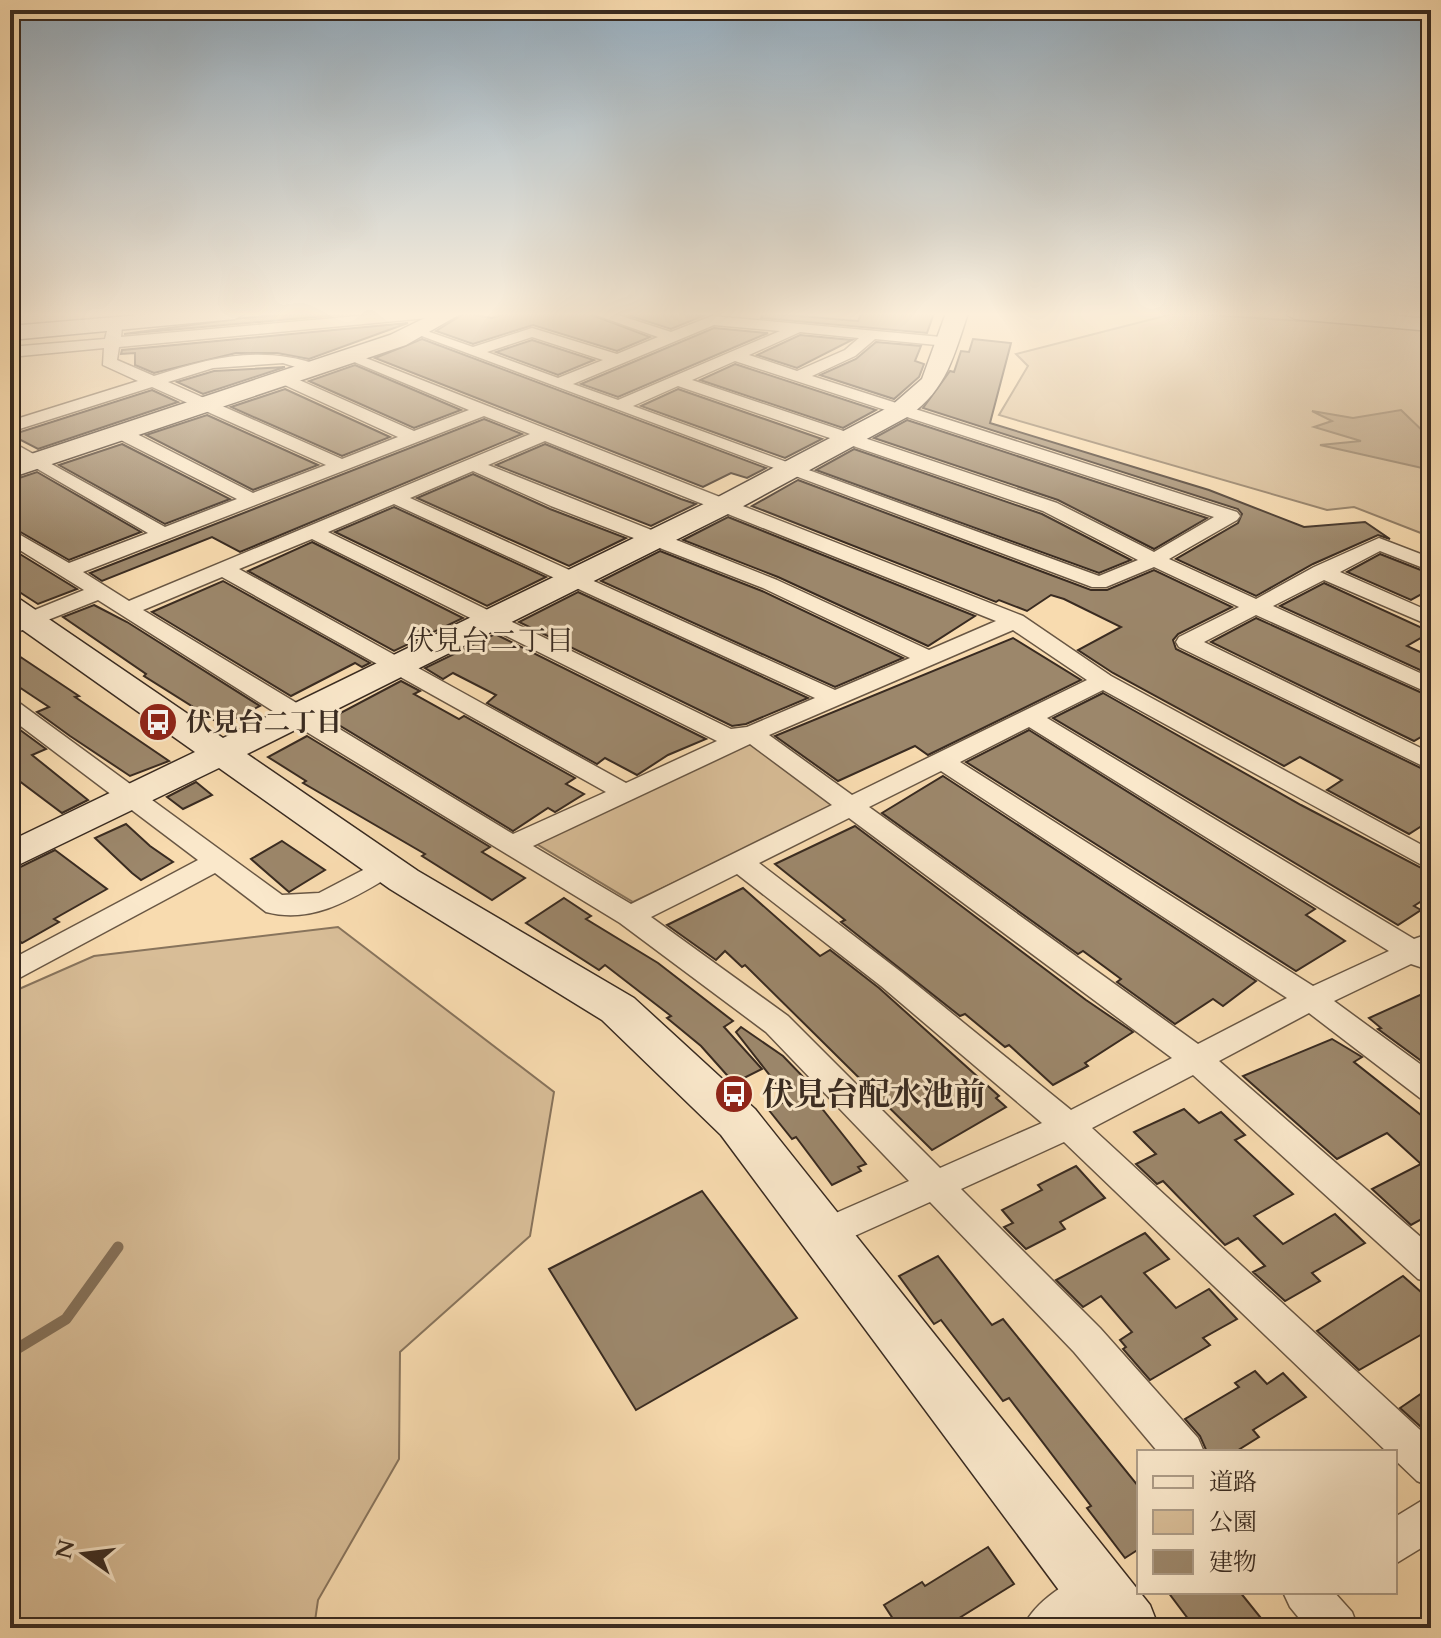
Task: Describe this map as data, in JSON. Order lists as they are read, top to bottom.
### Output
{
  "districts": ["伏見台二丁目"],
  "places": {
    "bus stop": ["伏見台二丁目", "伏見台配水池前"]
  },
  "legend": ["道路", "公園", "建物"],
  "north": "left"
}
